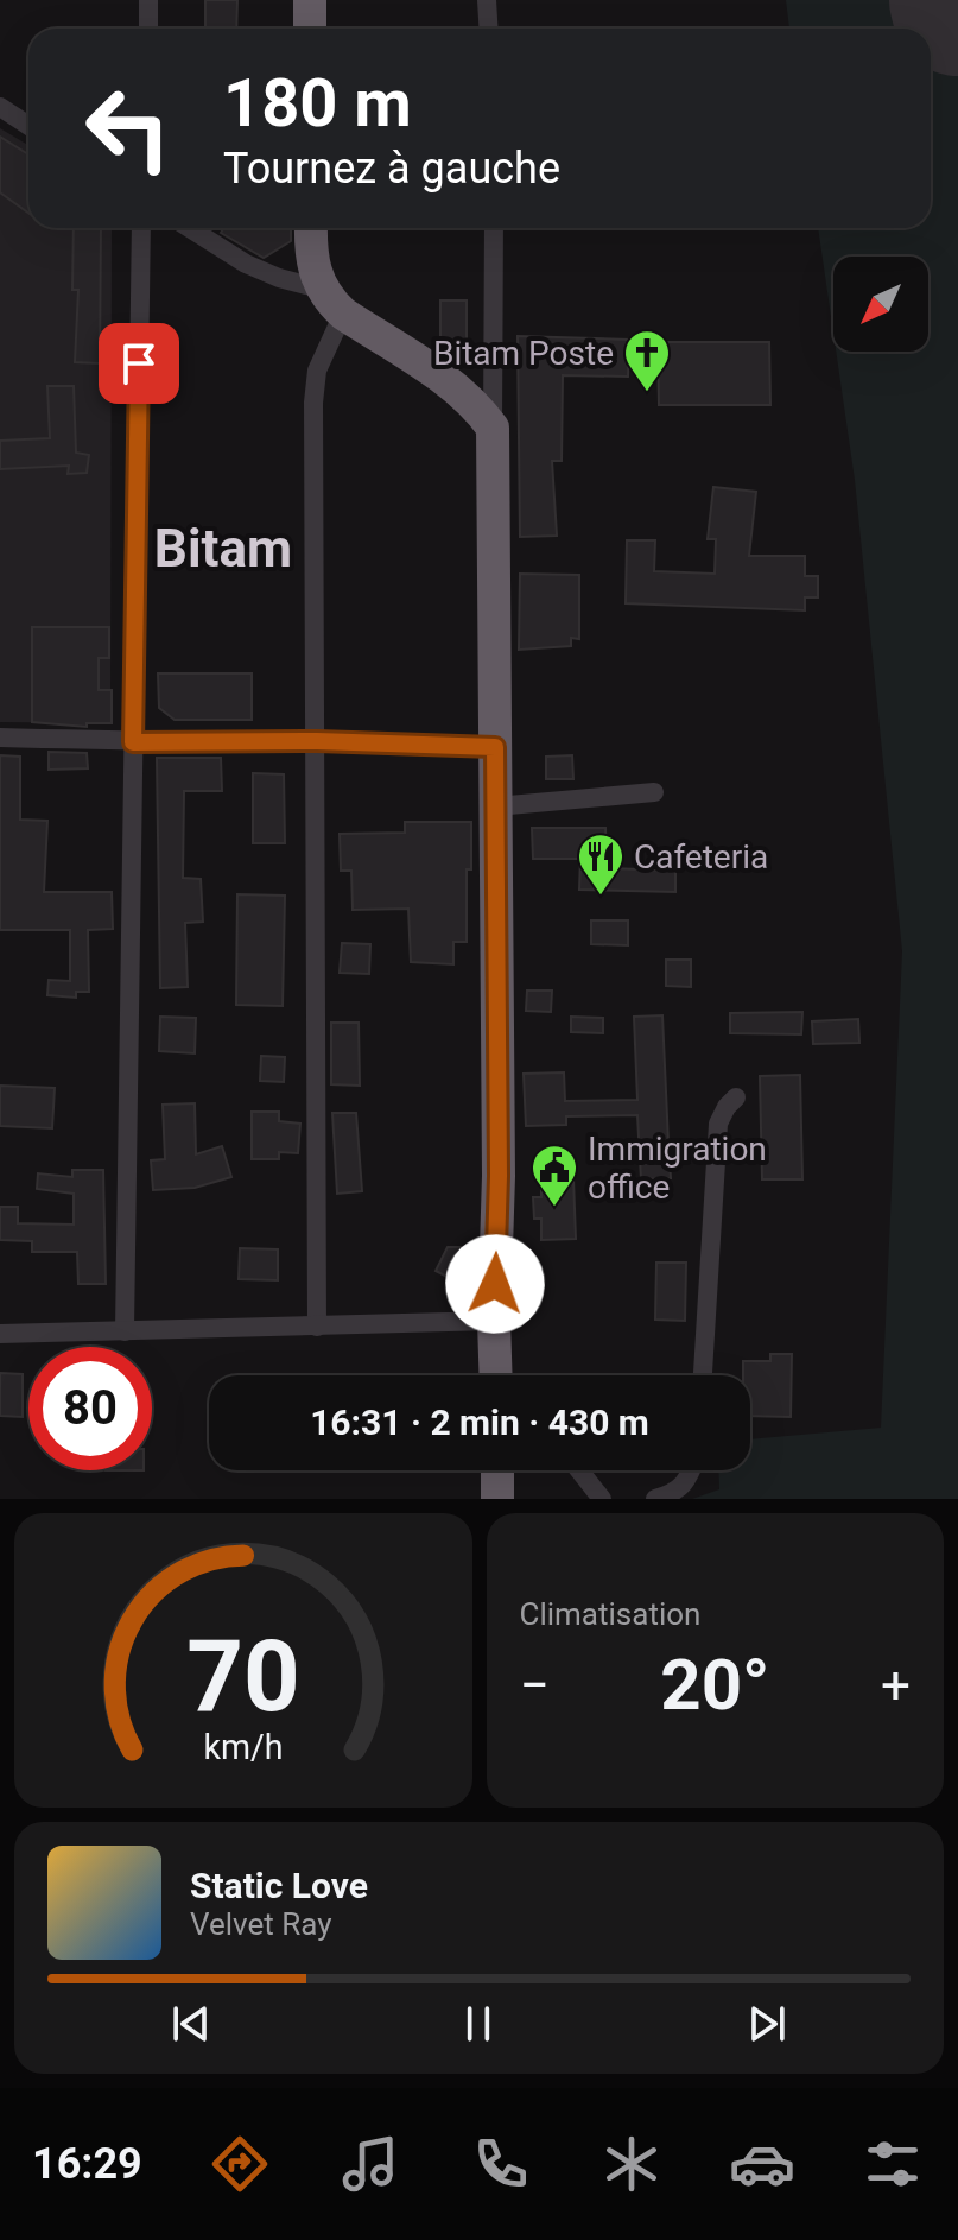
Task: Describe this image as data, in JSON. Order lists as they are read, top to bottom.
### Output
{
  "districts": ["Bitam"],
  "places": {
    "church": ["Bitam Poste"],
    "restaurant": ["Cafeteria"],
    "public building": ["Immigration office"]
  },
  "north": "bottom left",
  "page": {
    "turn": ["180 m", "Tournez à gauche"],
    "limit": "80",
    "trip": "16:31 · 2 min · 430 m",
    "tile": "Climatisation",
    "heat": ["−", "20°", "+"],
    "song": ["Static Love", "Velvet Ray"],
    "tabs": "16:29",
    "gauge": ["70", "km/h"]
  }
}
